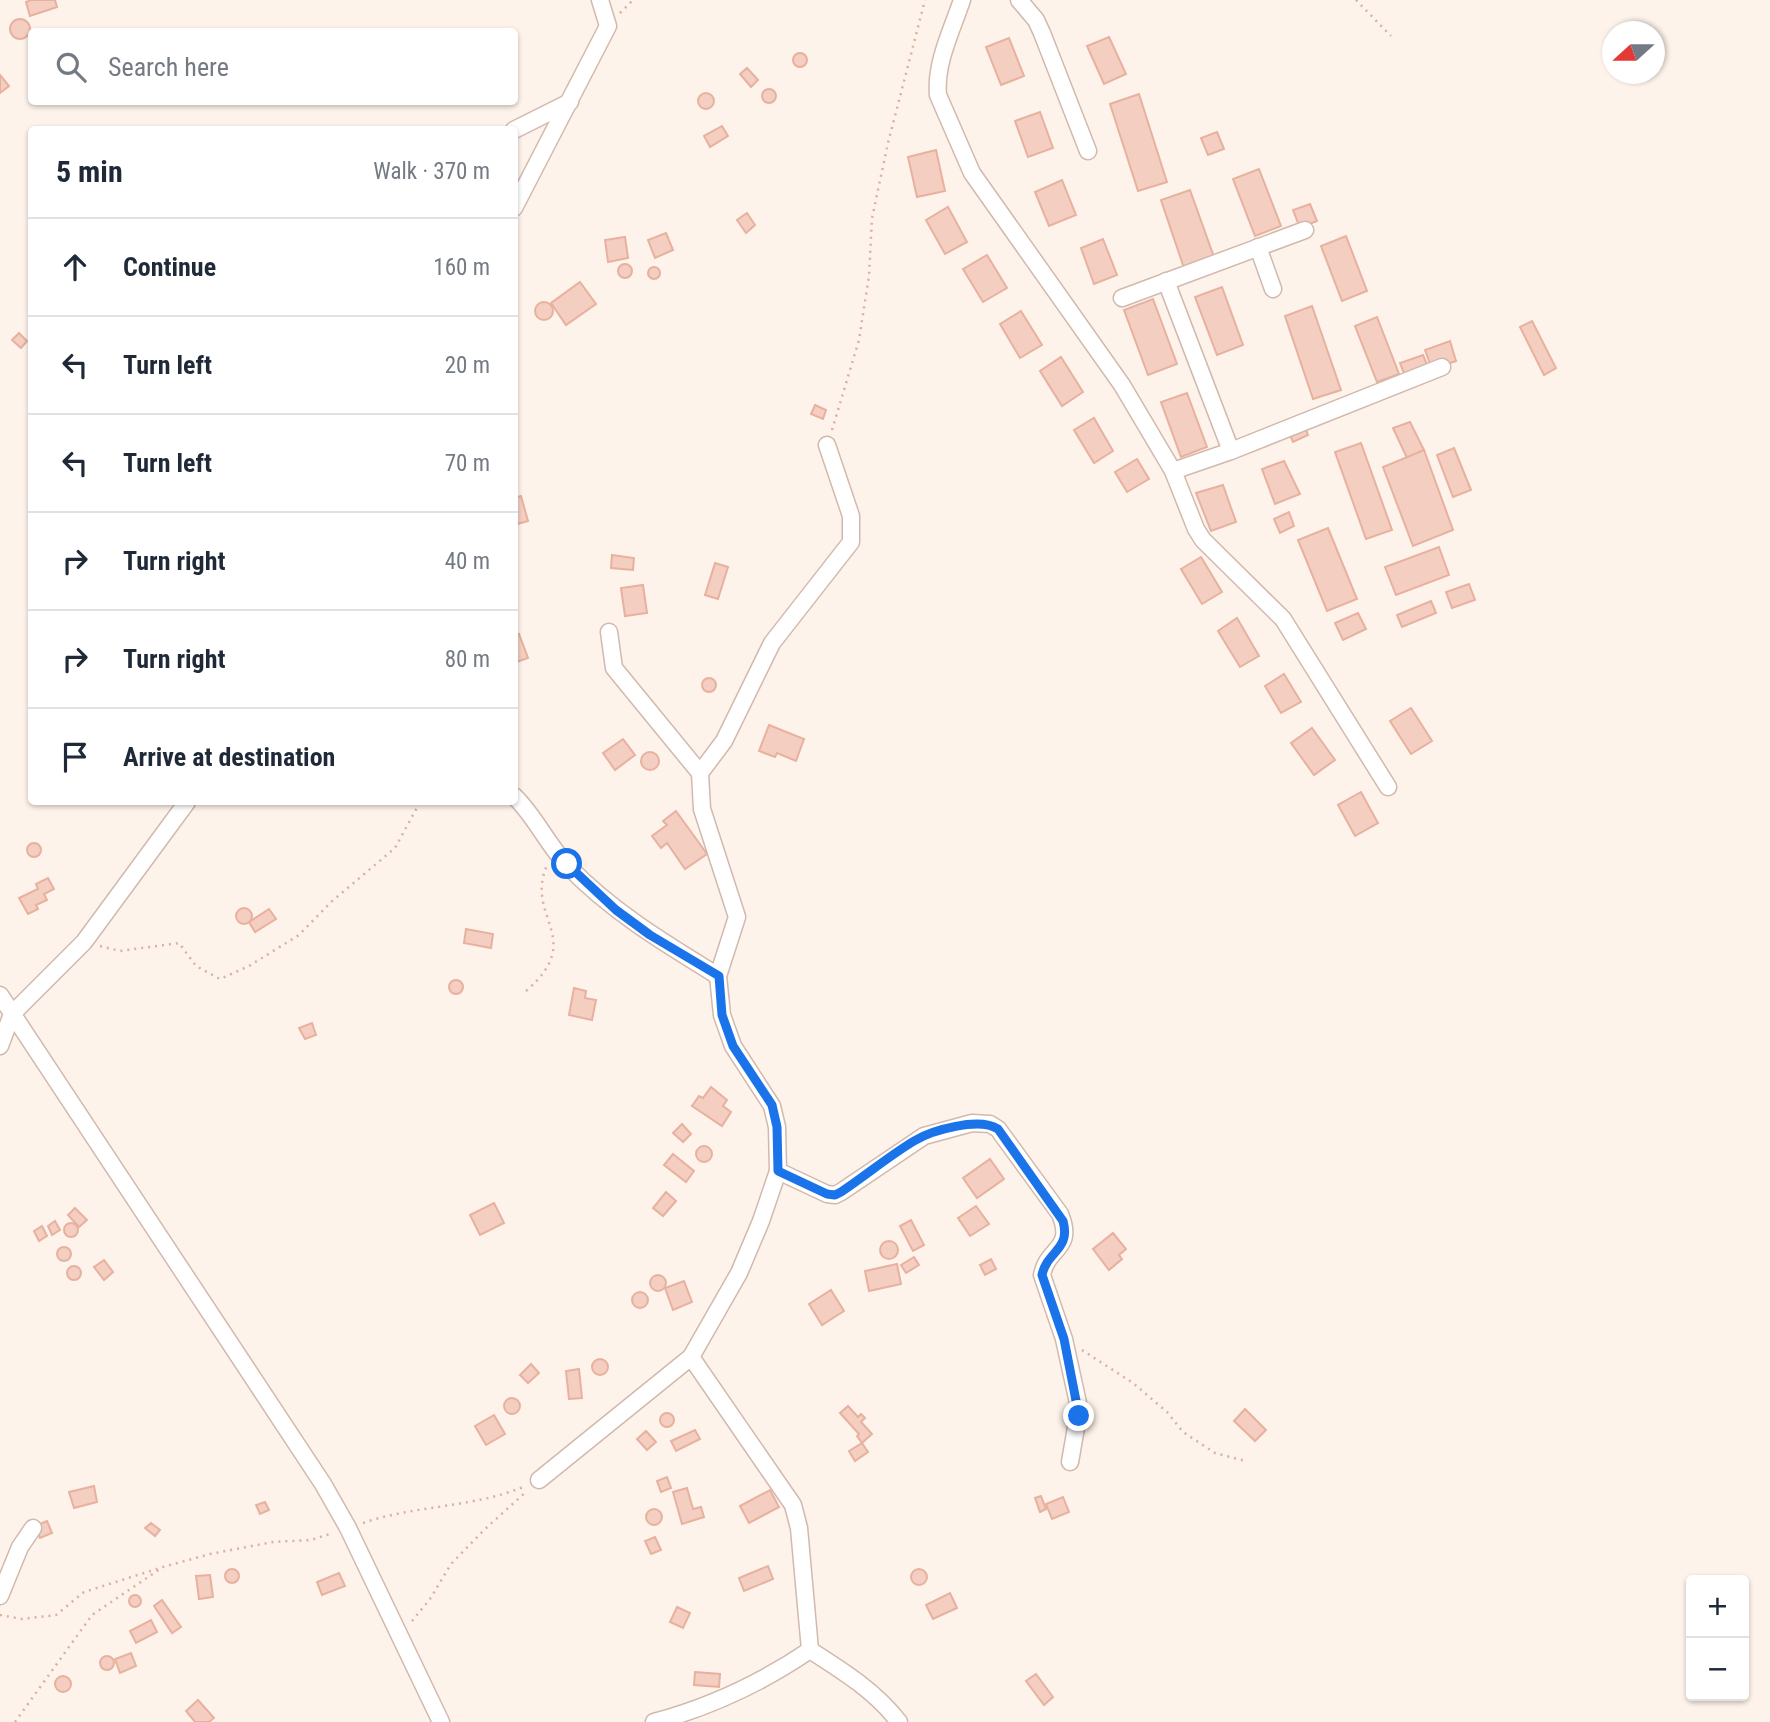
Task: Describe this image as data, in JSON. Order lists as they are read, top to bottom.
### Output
{
  "north": "left",
  "page": {
    "search": "Search here",
    "heading": ["5 min", "Walk · 370 m"],
    "list": [
      ["Continue", "160 m"],
      ["Turn left", "20 m"],
      ["Turn left", "70 m"],
      ["Turn right", "40 m"],
      ["Turn right", "80 m"],
      "Arrive at destination"
    ],
    "map_buttons": ["+", "−"]
  }
}
